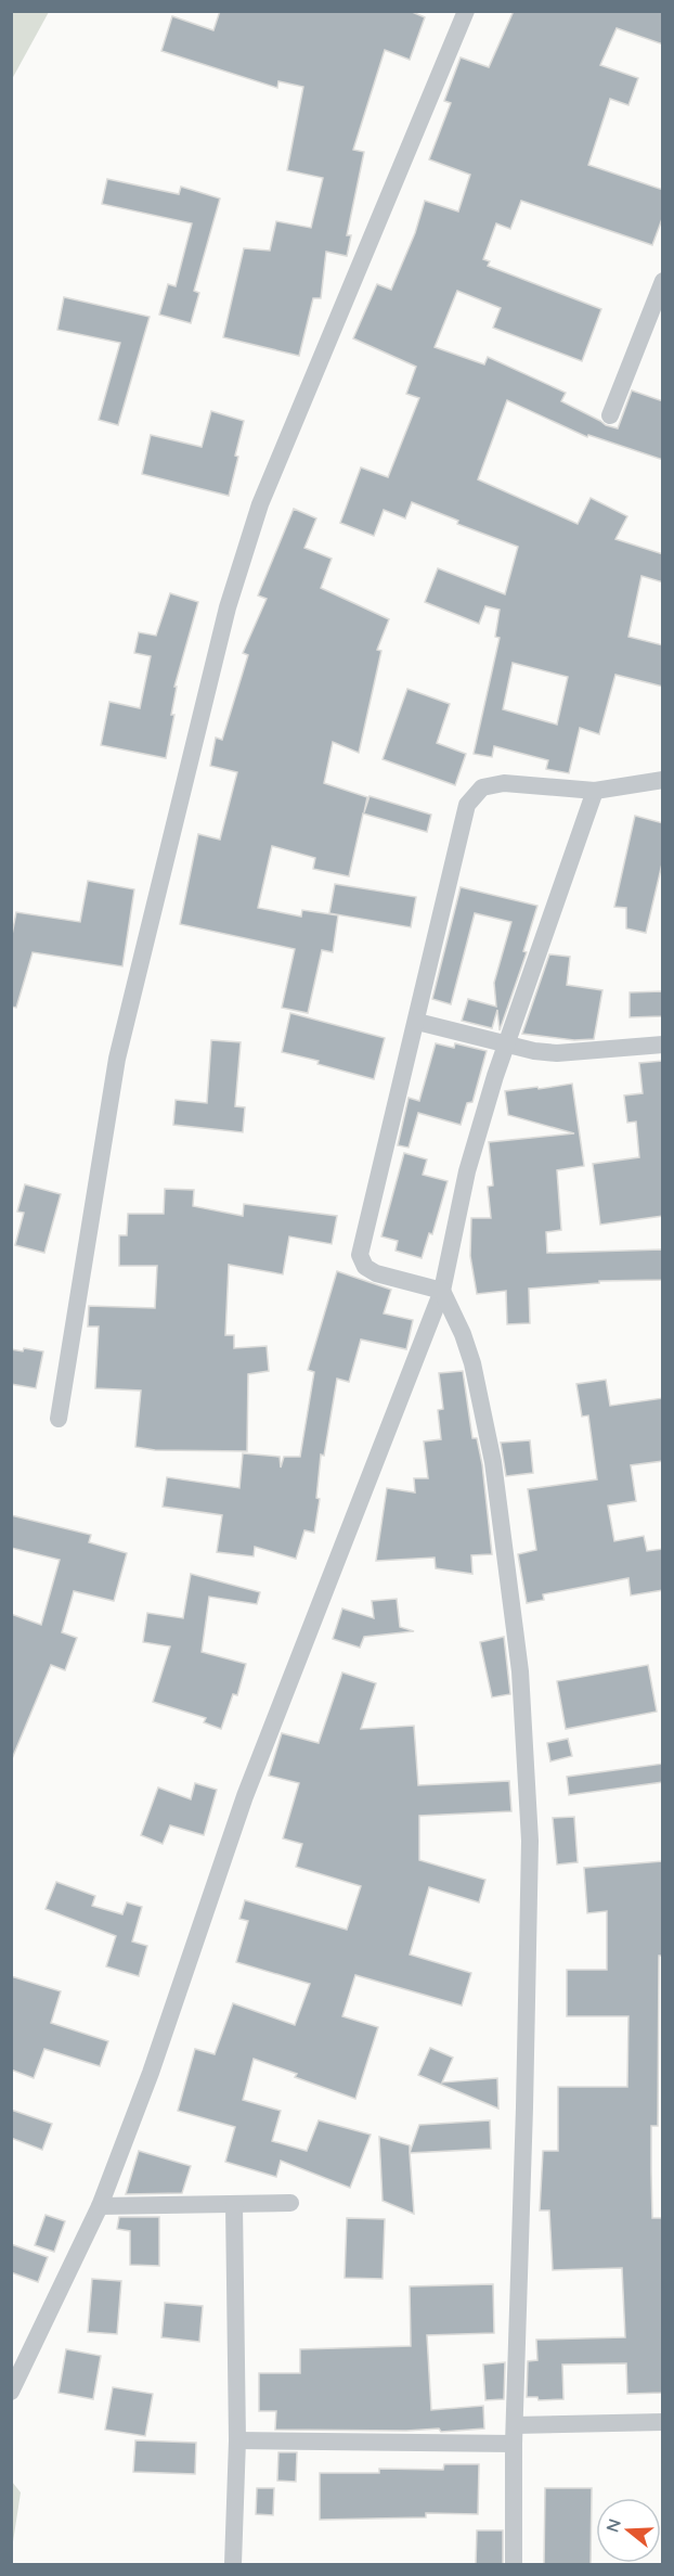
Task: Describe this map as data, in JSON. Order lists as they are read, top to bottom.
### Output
{
  "north": "left"
}
